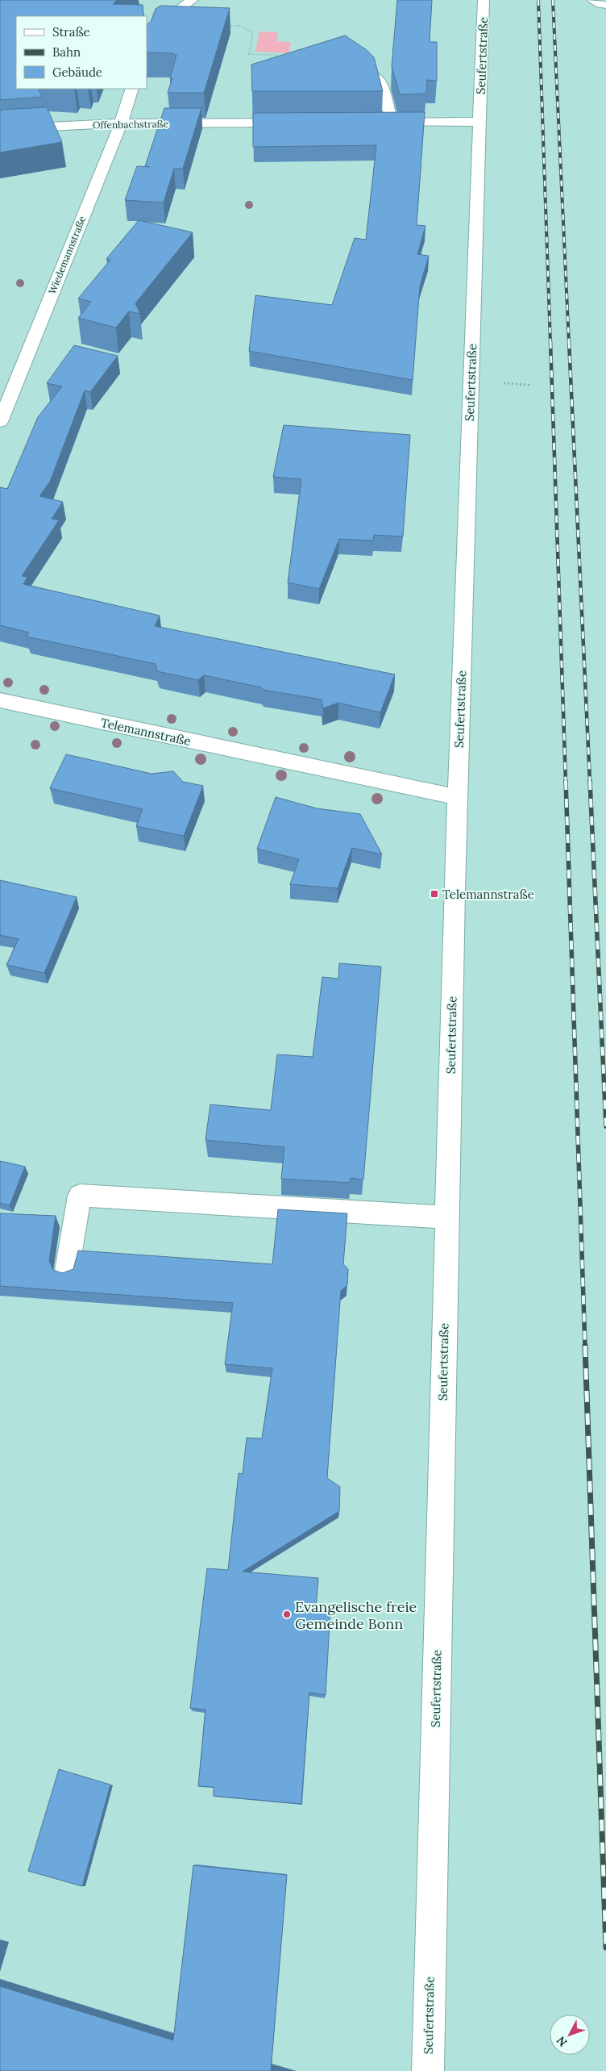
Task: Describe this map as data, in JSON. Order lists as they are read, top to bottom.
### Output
{
  "streets": {
    "street": [
      "Seufertstraße",
      "Offenbachstraße",
      "Wiedemannstraße",
      "Telemannstraße"
    ]
  },
  "crossings": [
    ["Seufertstraße", "Telemannstraße"],
    ["Offenbachstraße", "Wiedemannstraße"]
  ],
  "places": {
    "transit": ["Telemannstraße"],
    "other": ["Evangelische freie Gemeinde Bonn"]
  },
  "legend": ["Straße", "Bahn", "Gebäude"],
  "north": "bottom left"
}
